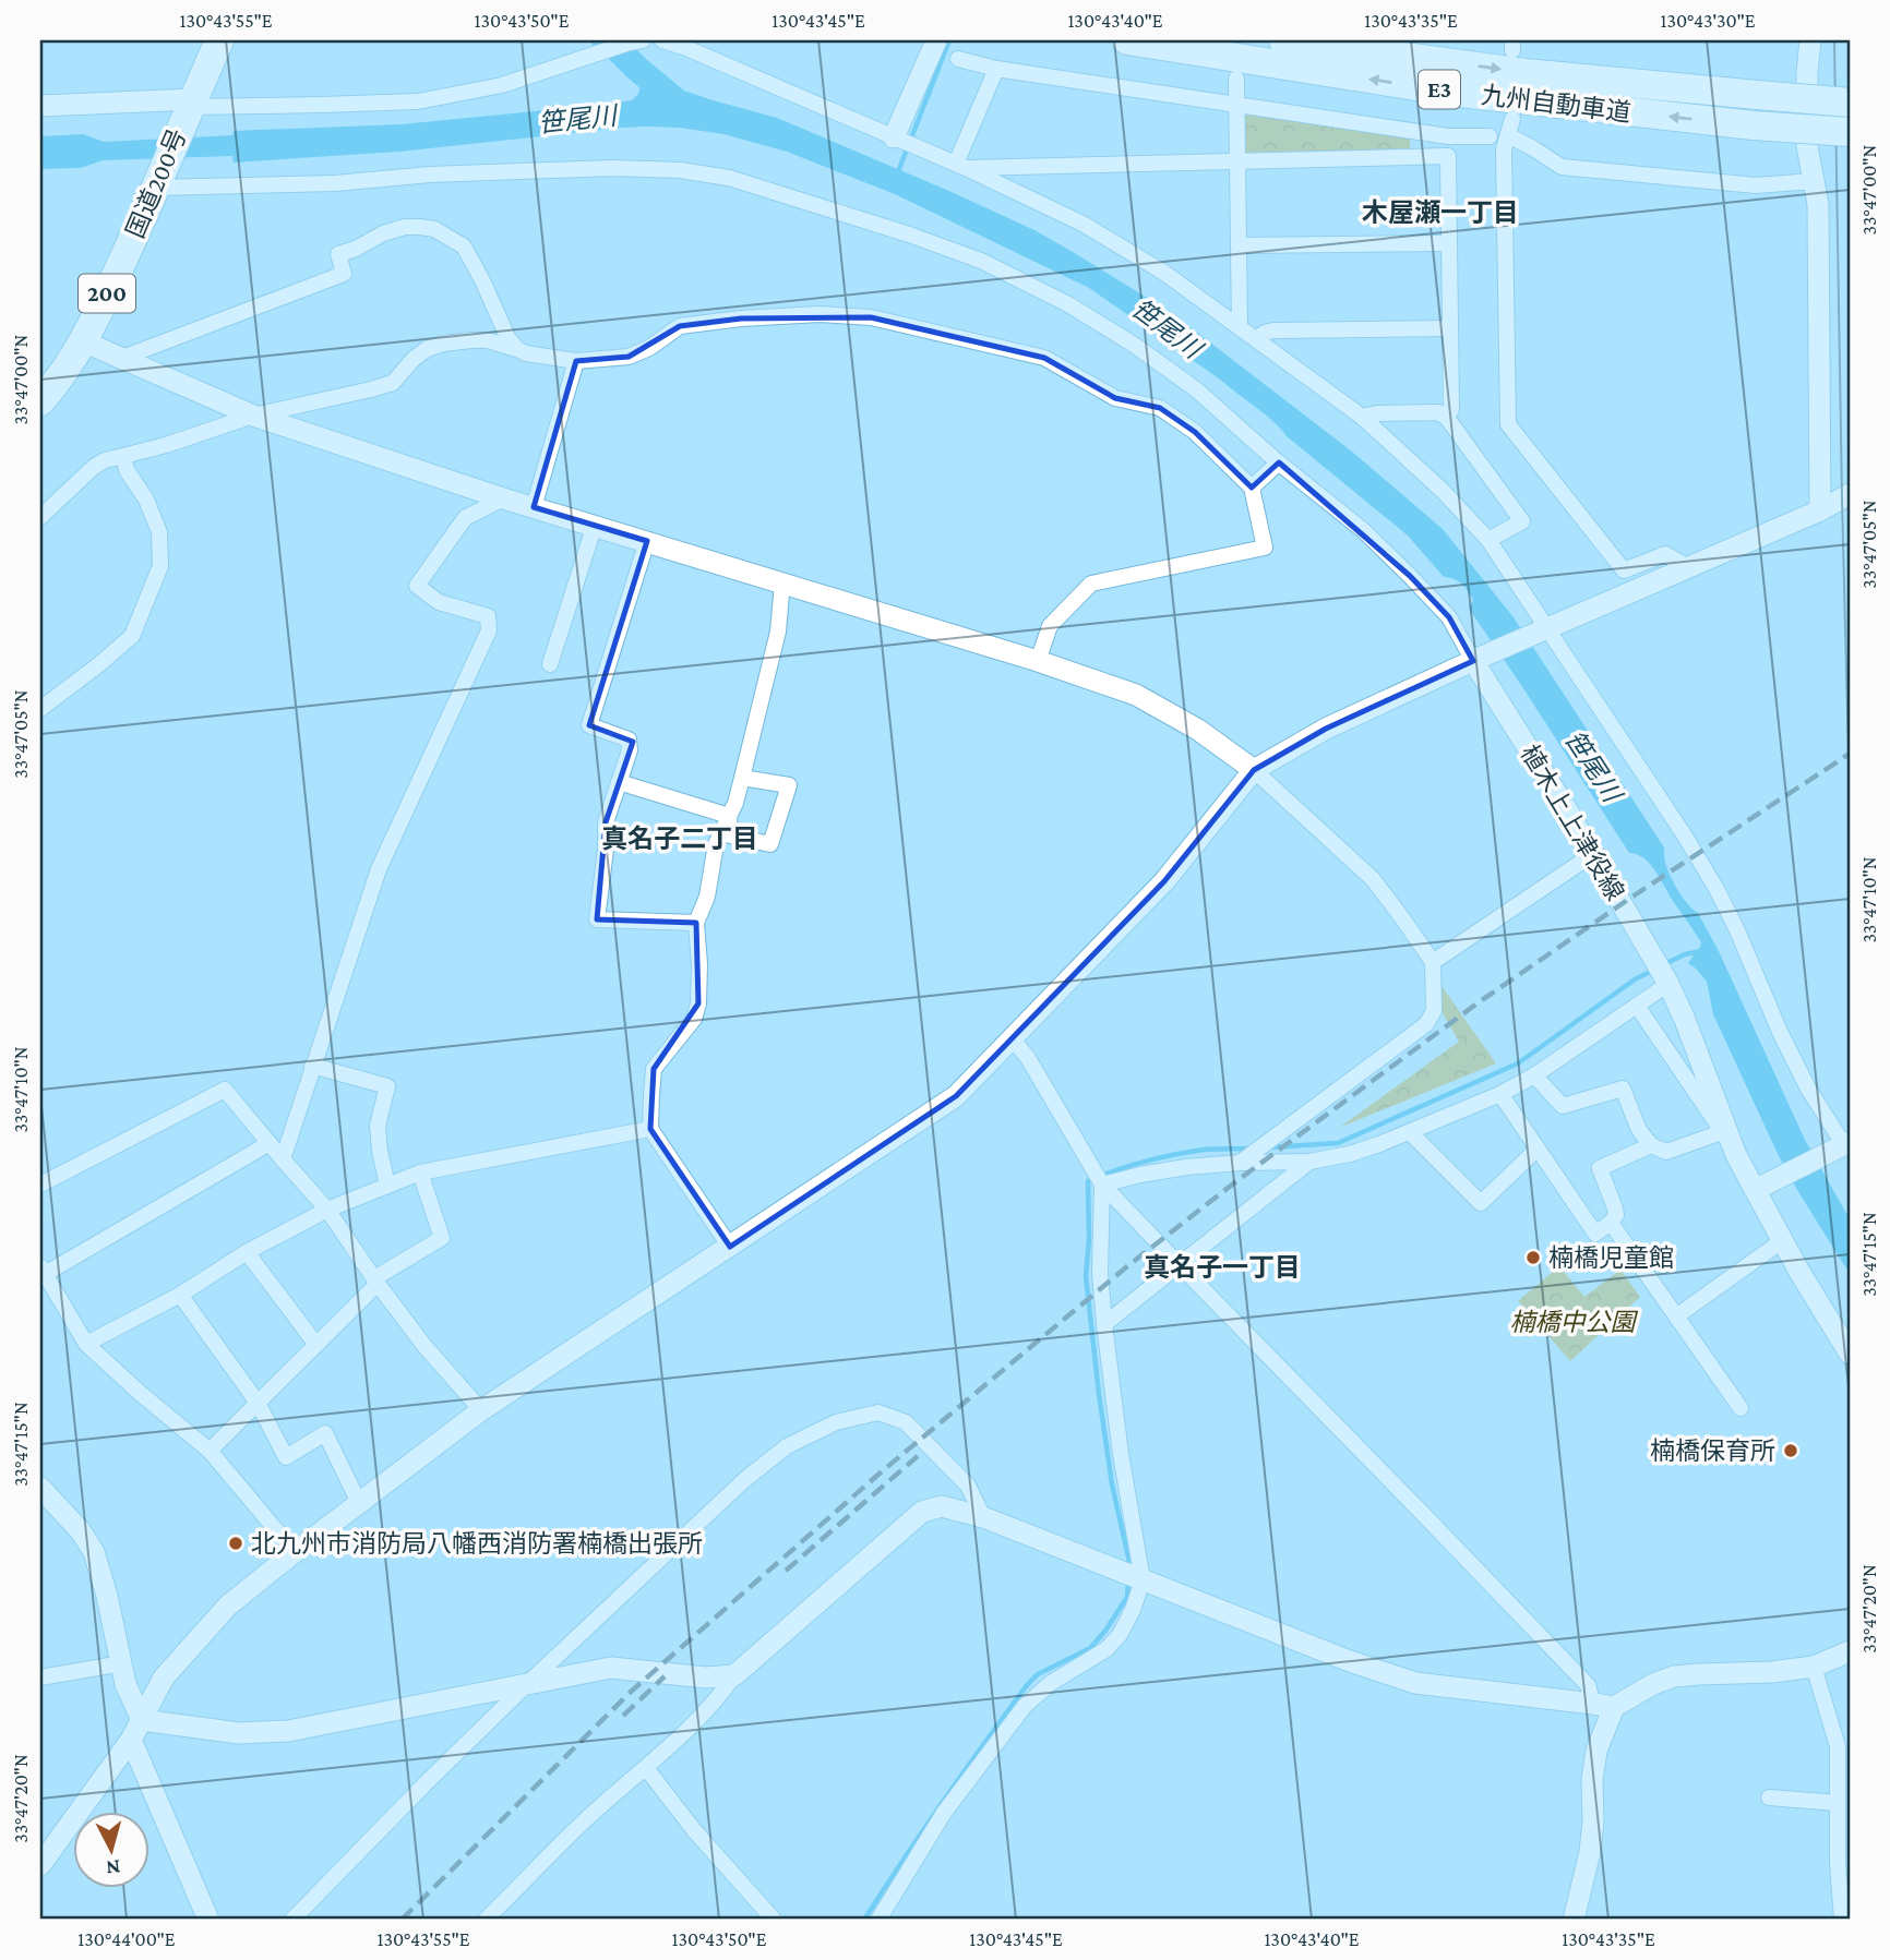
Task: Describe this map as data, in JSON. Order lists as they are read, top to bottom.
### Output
{
  "streets": {
    "highway": [
      "E3",
      "九州自動車道",
      "国道200号",
      "200"
    ],
    "street": ["植木上上津役線"]
  },
  "districts": ["木屋瀬一丁目", "真名子二丁目", "真名子一丁目"],
  "water": ["笹尾川"],
  "parks": ["楠橋中公園"],
  "places": ["楠橋児童館", "楠橋保育所", "北九州市消防局八幡西消防署楠橋出張所"],
  "north": "bottom",
  "coordinates": [
    "130°43'55\"E",
    "130°43'50\"E",
    "130°43'45\"E",
    "130°43'40\"E",
    "130°43'35\"E",
    "130°43'30\"E",
    "33°47'00\"N",
    "33°47'05\"N",
    "33°47'10\"N",
    "33°47'15\"N",
    "33°47'20\"N",
    "130°44'00\"E"
  ]
}
